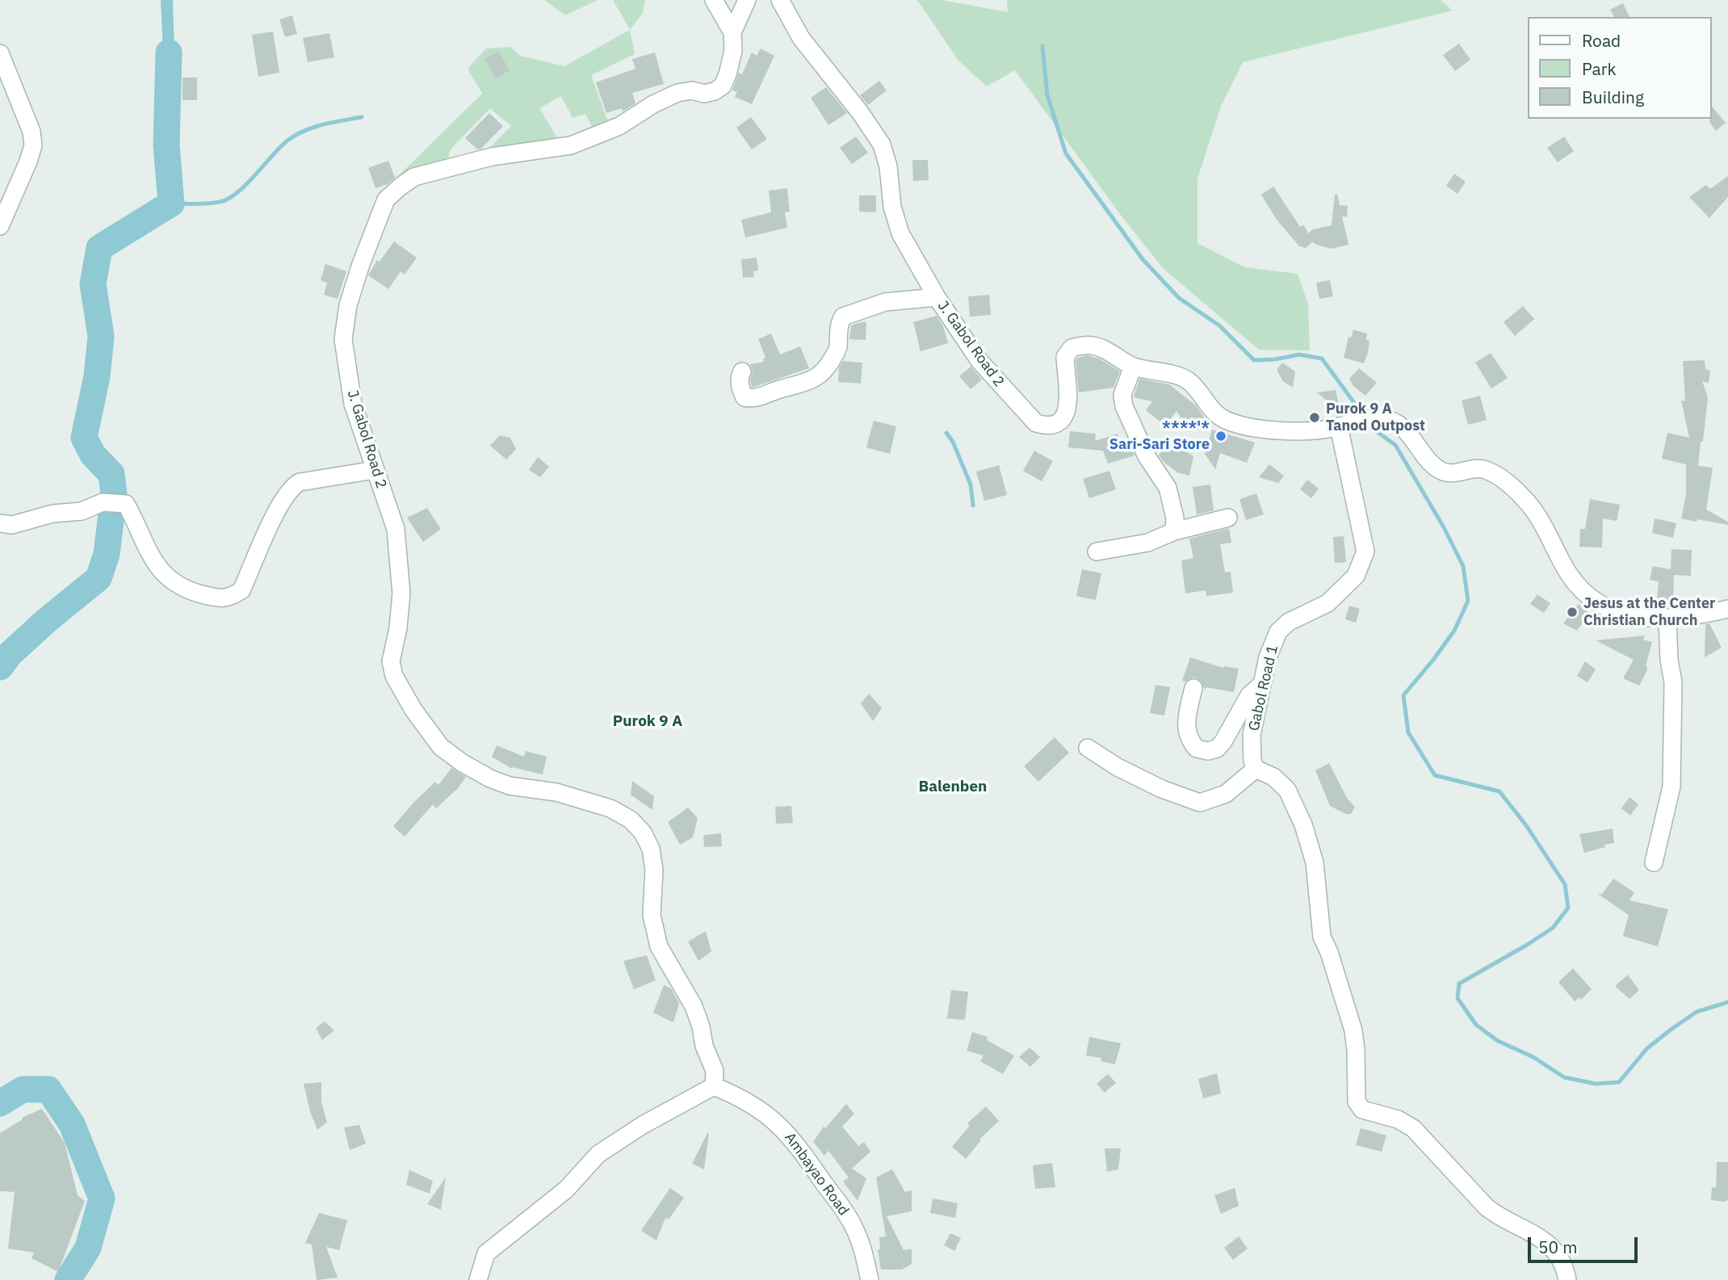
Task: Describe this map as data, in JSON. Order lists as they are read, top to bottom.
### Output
{
  "streets": {
    "street": ["J. Gabol Road 2", "Gabol Road 1", "Ambayao Road"]
  },
  "crossings": [
    ["J. Gabol Road 2", "Gabol Road 1"],
    ["J. Gabol Road 2", "Ambayao Road"]
  ],
  "districts": ["Purok 9 A", "Balenben"],
  "places": ["Purok 9 A Tanod Outpost", "****'* Sari-Sari Store", "Jesus at the Center Christian Church"],
  "legend": ["Road", "Park", "Building"],
  "scale_bar": "50 m"
}
